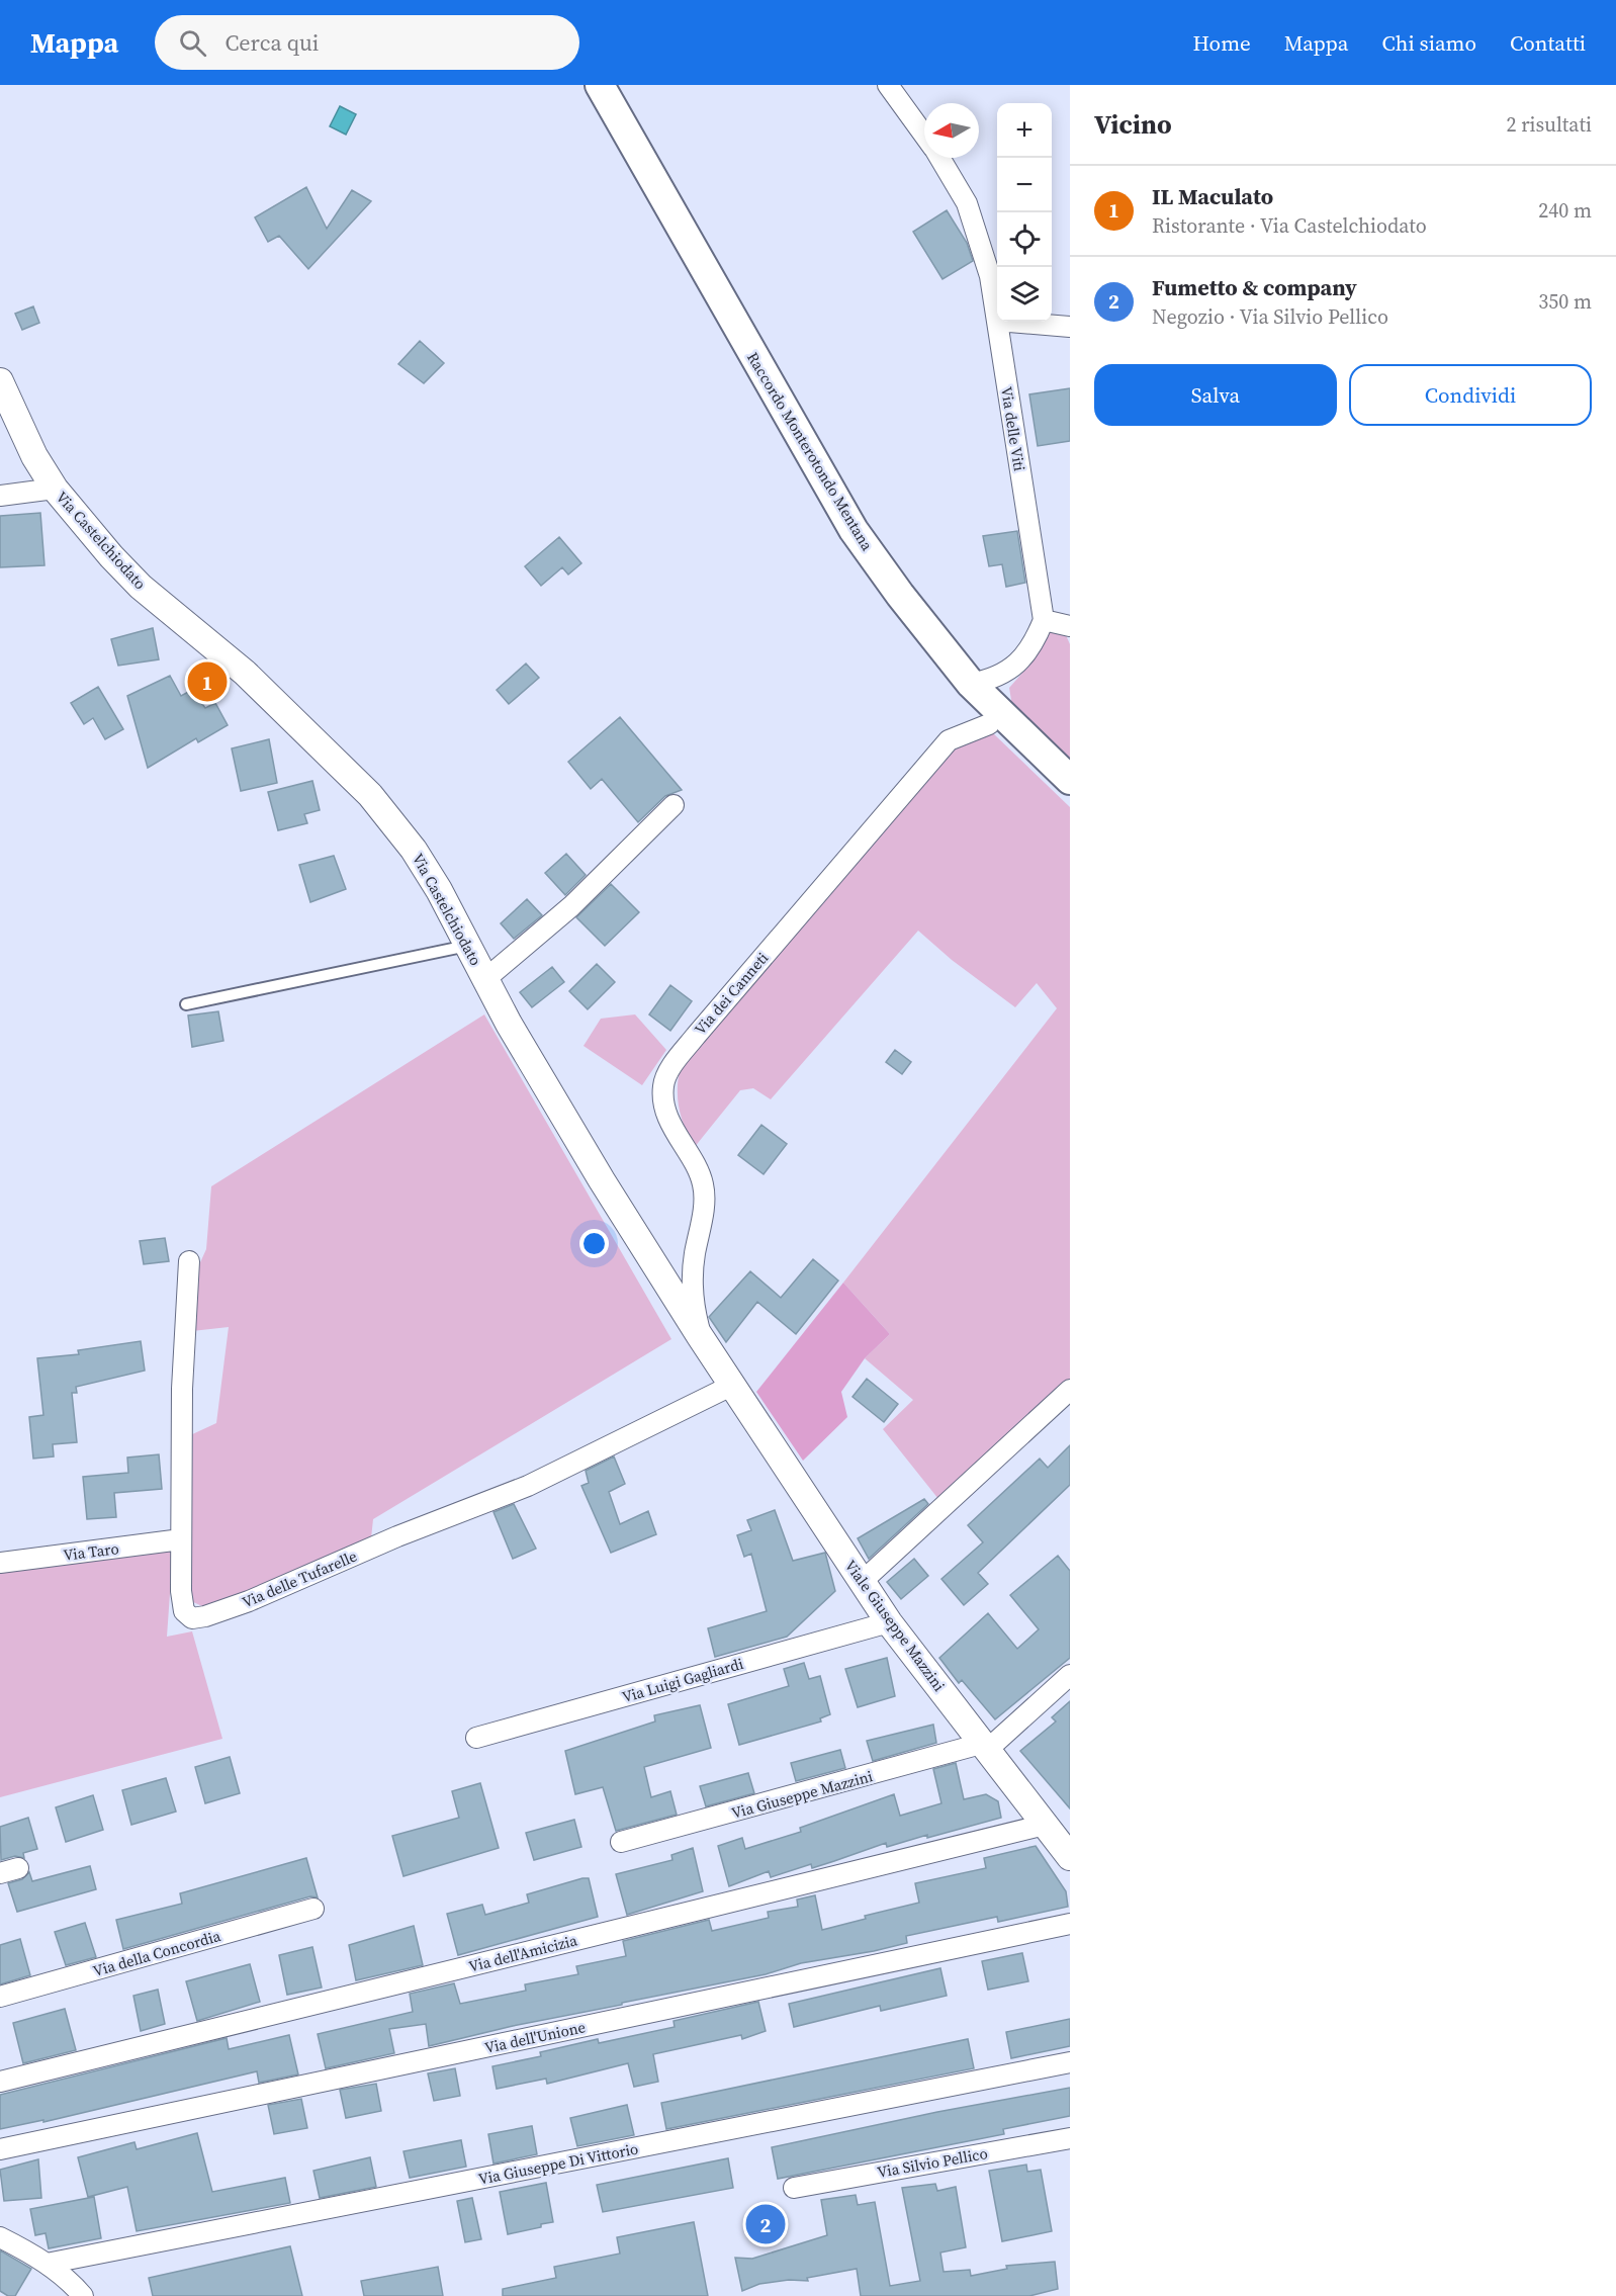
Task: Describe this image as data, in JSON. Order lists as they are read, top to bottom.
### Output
{
  "streets": {
    "main road": ["Raccordo Monterotondo Mentana"],
    "street": [
      "Via delle Viti",
      "Via Castelchiodato",
      "Via dei Canneti",
      "Via Taro",
      "Via delle Tufarelle",
      "Viale Giuseppe Mazzini",
      "Via Luigi Gagliardi",
      "Via Giuseppe Mazzini",
      "Via della Concordia",
      "Via dell'Amicizia",
      "Via dell'Unione",
      "Via Silvio Pellico",
      "Via Giuseppe Di Vittorio"
    ]
  },
  "crossings": [
    ["Via Castelchiodato", "Via dei Canneti"],
    ["Via Castelchiodato", "Via delle Tufarelle"],
    ["Via Castelchiodato", "Viale Giuseppe Mazzini"],
    ["Via Taro", "Via delle Tufarelle"],
    ["Via delle Tufarelle", "Viale Giuseppe Mazzini"],
    ["Viale Giuseppe Mazzini", "Via Luigi Gagliardi"],
    ["Viale Giuseppe Mazzini", "Via Giuseppe Mazzini"],
    ["Viale Giuseppe Mazzini", "Via dell'Amicizia"]
  ],
  "north": "left",
  "page": {
    "header": "Mappa",
    "search": "Cerca qui",
    "nav": [
      "Home",
      "Mappa",
      "Chi siamo",
      "Contatti"
    ],
    "heading": ["Vicino", "2 risultati"],
    "map_buttons": ["+", "−"],
    "list": [
      {
        "mark": "1",
        "name": "IL Maculato",
        "note": "Ristorante · Via Castelchiodato",
        "value": "240 m"
      },
      {
        "mark": "2",
        "name": "Fumetto & company",
        "note": "Negozio · Via Silvio Pellico",
        "value": "350 m"
      }
    ],
    "buttons": ["Salva", "Condividi"],
    "pins": ["1", "2"]
  }
}
